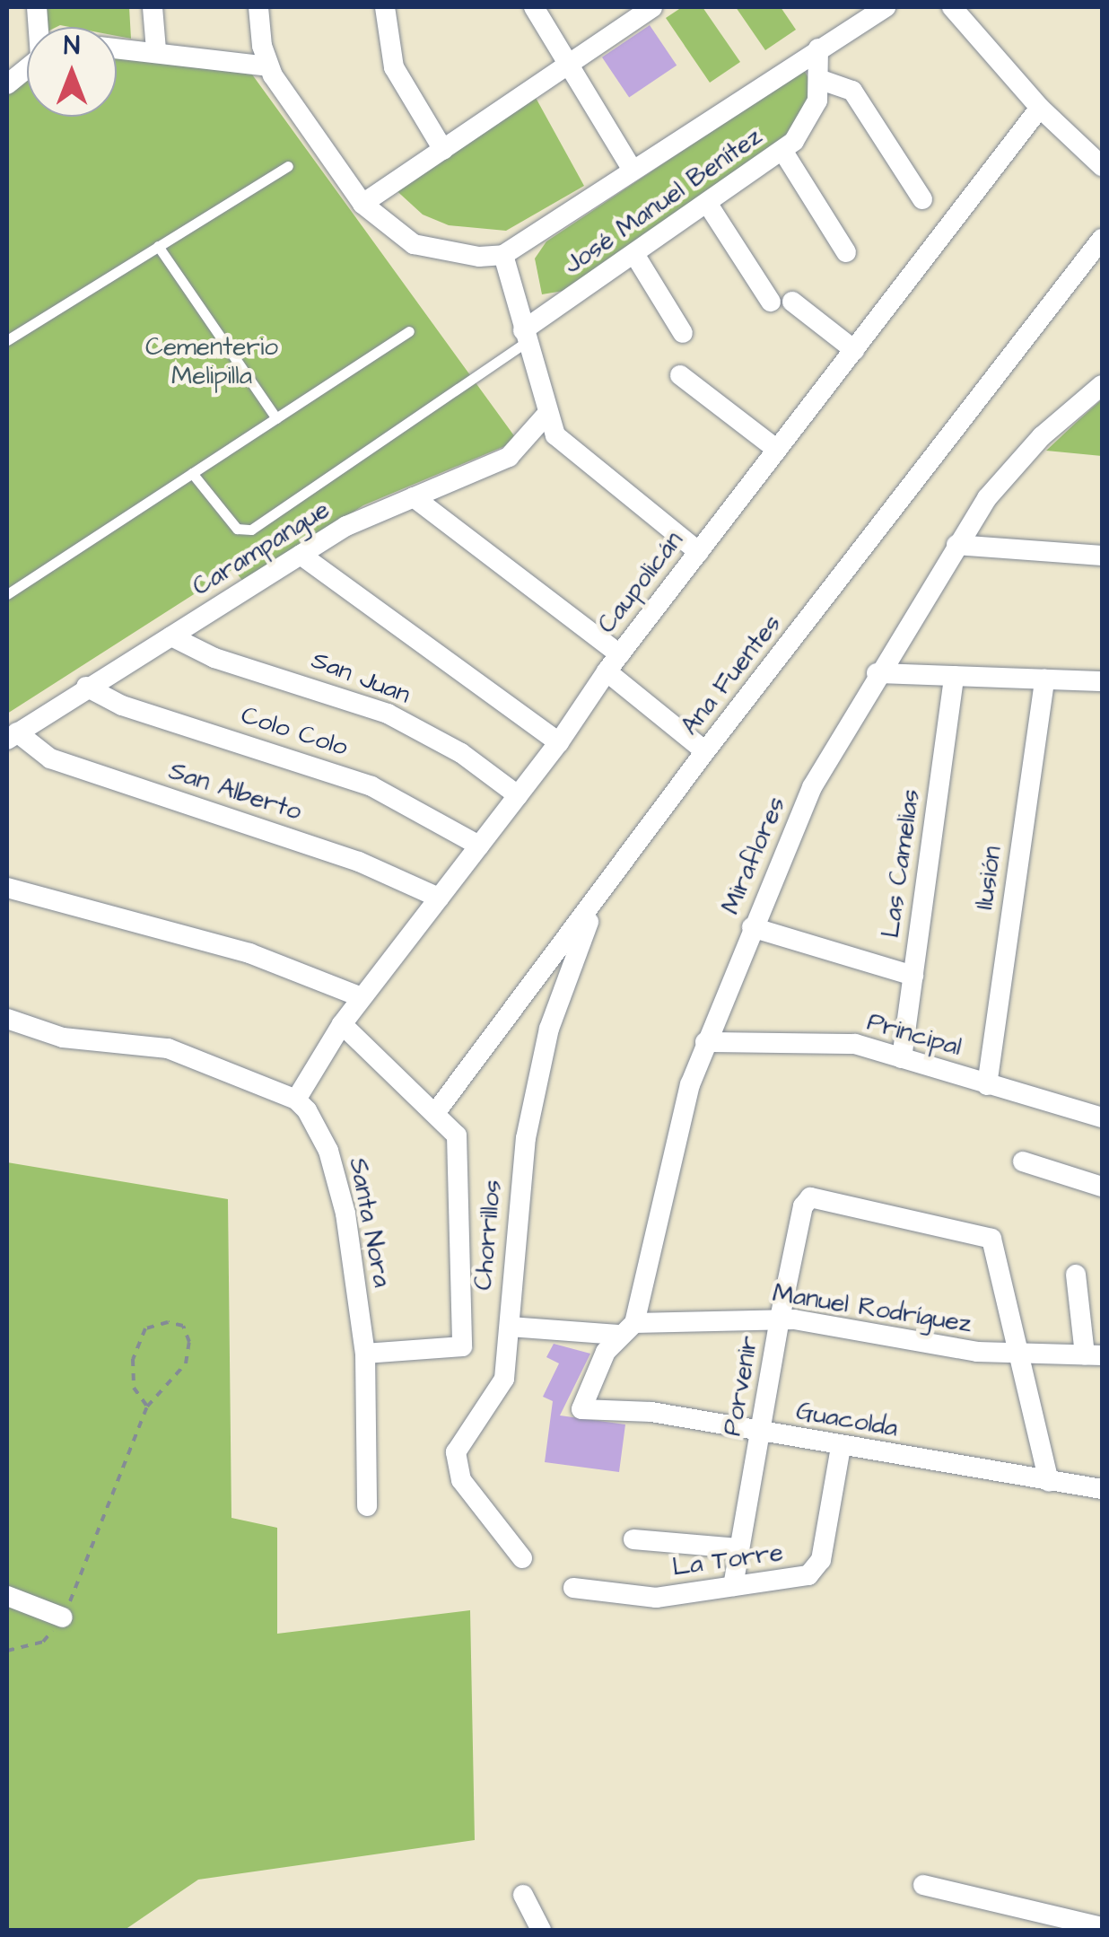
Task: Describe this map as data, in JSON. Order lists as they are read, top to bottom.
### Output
{
  "streets": {
    "street": [
      "José Manuel Benítez",
      "Carampangue",
      "Caupolicán",
      "Ana Fuentes",
      "San Juan",
      "Colo Colo",
      "San Alberto",
      "Miraflores",
      "Las Camelias",
      "Ilusión",
      "Principal",
      "Santa Nora",
      "Chorrillos",
      "Manuel Rodríguez",
      "Porvenir",
      "Guacolda",
      "La Torre"
    ]
  },
  "crossings": [
    ["Carampangue", "San Juan"],
    ["Carampangue", "Colo Colo"],
    ["Carampangue", "San Alberto"],
    ["Caupolicán", "San Juan"],
    ["Caupolicán", "Colo Colo"],
    ["Caupolicán", "San Alberto"],
    ["Caupolicán", "Santa Nora"],
    ["Ana Fuentes", "Chorrillos"],
    ["Miraflores", "Principal"],
    ["Miraflores", "Manuel Rodríguez"],
    ["Miraflores", "Guacolda"],
    ["Las Camelias", "Principal"],
    ["Ilusión", "Principal"],
    ["Chorrillos", "Manuel Rodríguez"],
    ["Manuel Rodríguez", "Porvenir"],
    ["Porvenir", "Guacolda"],
    ["Porvenir", "La Torre"],
    ["Guacolda", "La Torre"]
  ],
  "parks": ["Cementerio Melipilla"],
  "north": "top"
}
